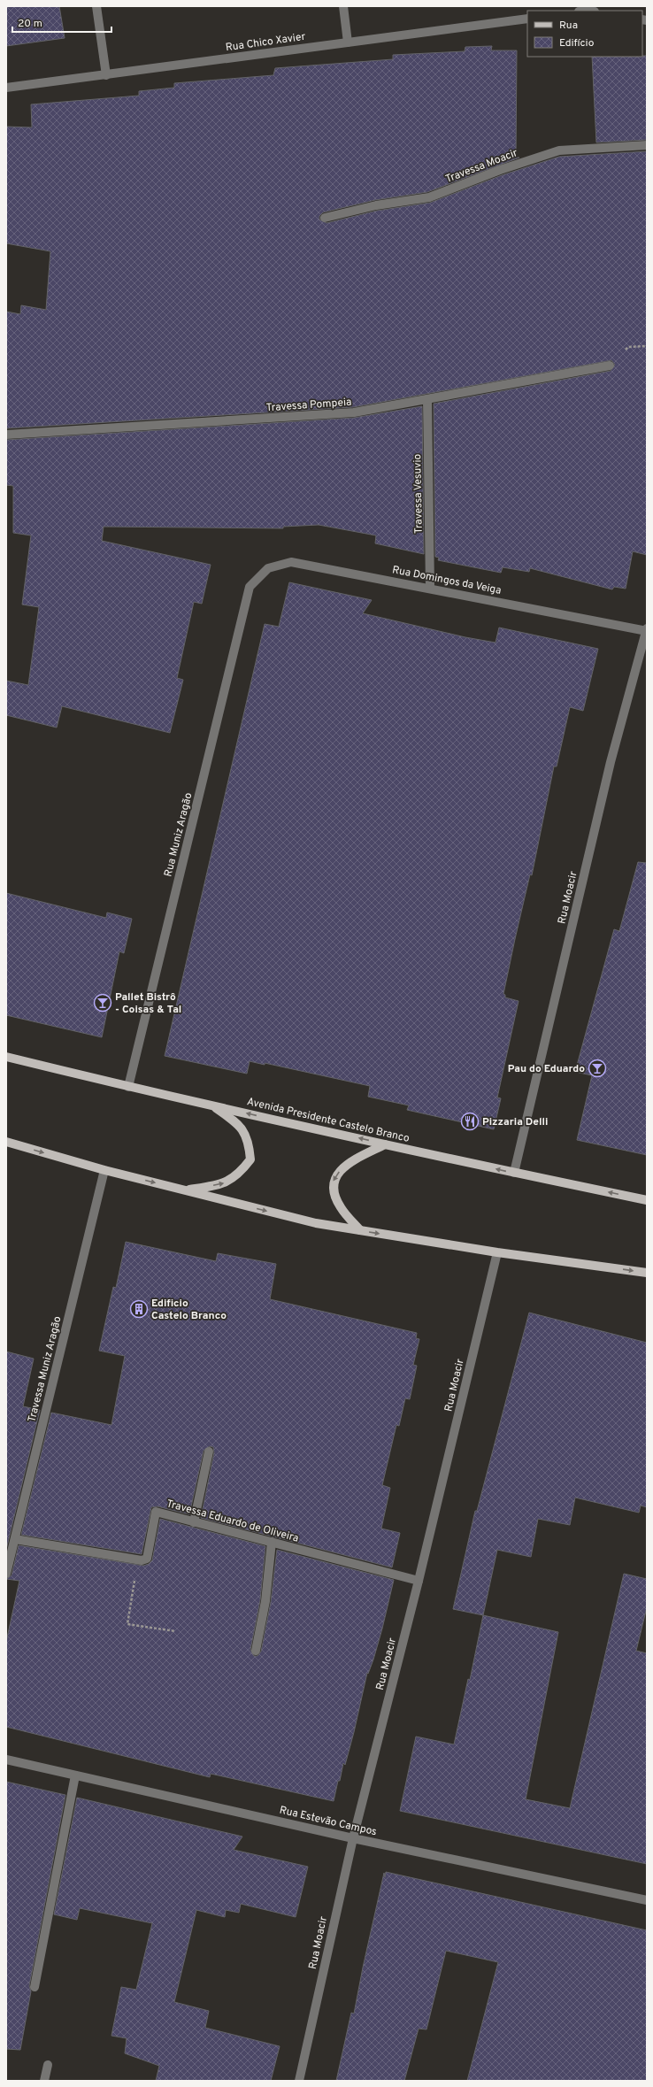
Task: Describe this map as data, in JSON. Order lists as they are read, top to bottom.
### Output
{
  "streets": {
    "main road": ["Avenida Presidente Castelo Branco"],
    "street": [
      "Rua Chico Xavier",
      "Travessa Moacir",
      "Travessa Pompeia",
      "Travessa Vesuvio",
      "Rua Domingos da Veiga",
      "Rua Muniz Aragão",
      "Rua Moacir",
      "Travessa Muniz Aragão",
      "Travessa Eduardo de Oliveira",
      "Rua Estevão Campos"
    ]
  },
  "crossings": [
    ["Travessa Pompeia", "Travessa Vesuvio"],
    ["Travessa Vesuvio", "Rua Domingos da Veiga"],
    ["Rua Domingos da Veiga", "Rua Muniz Aragão"],
    ["Rua Domingos da Veiga", "Rua Moacir"],
    ["Rua Muniz Aragão", "Avenida Presidente Castelo Branco"],
    ["Rua Moacir", "Avenida Presidente Castelo Branco"],
    ["Rua Moacir", "Travessa Eduardo de Oliveira"],
    ["Rua Moacir", "Rua Estevão Campos"]
  ],
  "one_way": ["Avenida Presidente Castelo Branco"],
  "places": {
    "bar": ["Pallet Bistrô - Coisas & Tal", "Pau do Eduardo"],
    "restaurant": ["Pizzaria Delli"],
    "building": ["Edificio Castelo Branco"]
  },
  "legend": ["Rua", "Edifício"],
  "scale_bar": "20 m"
}
